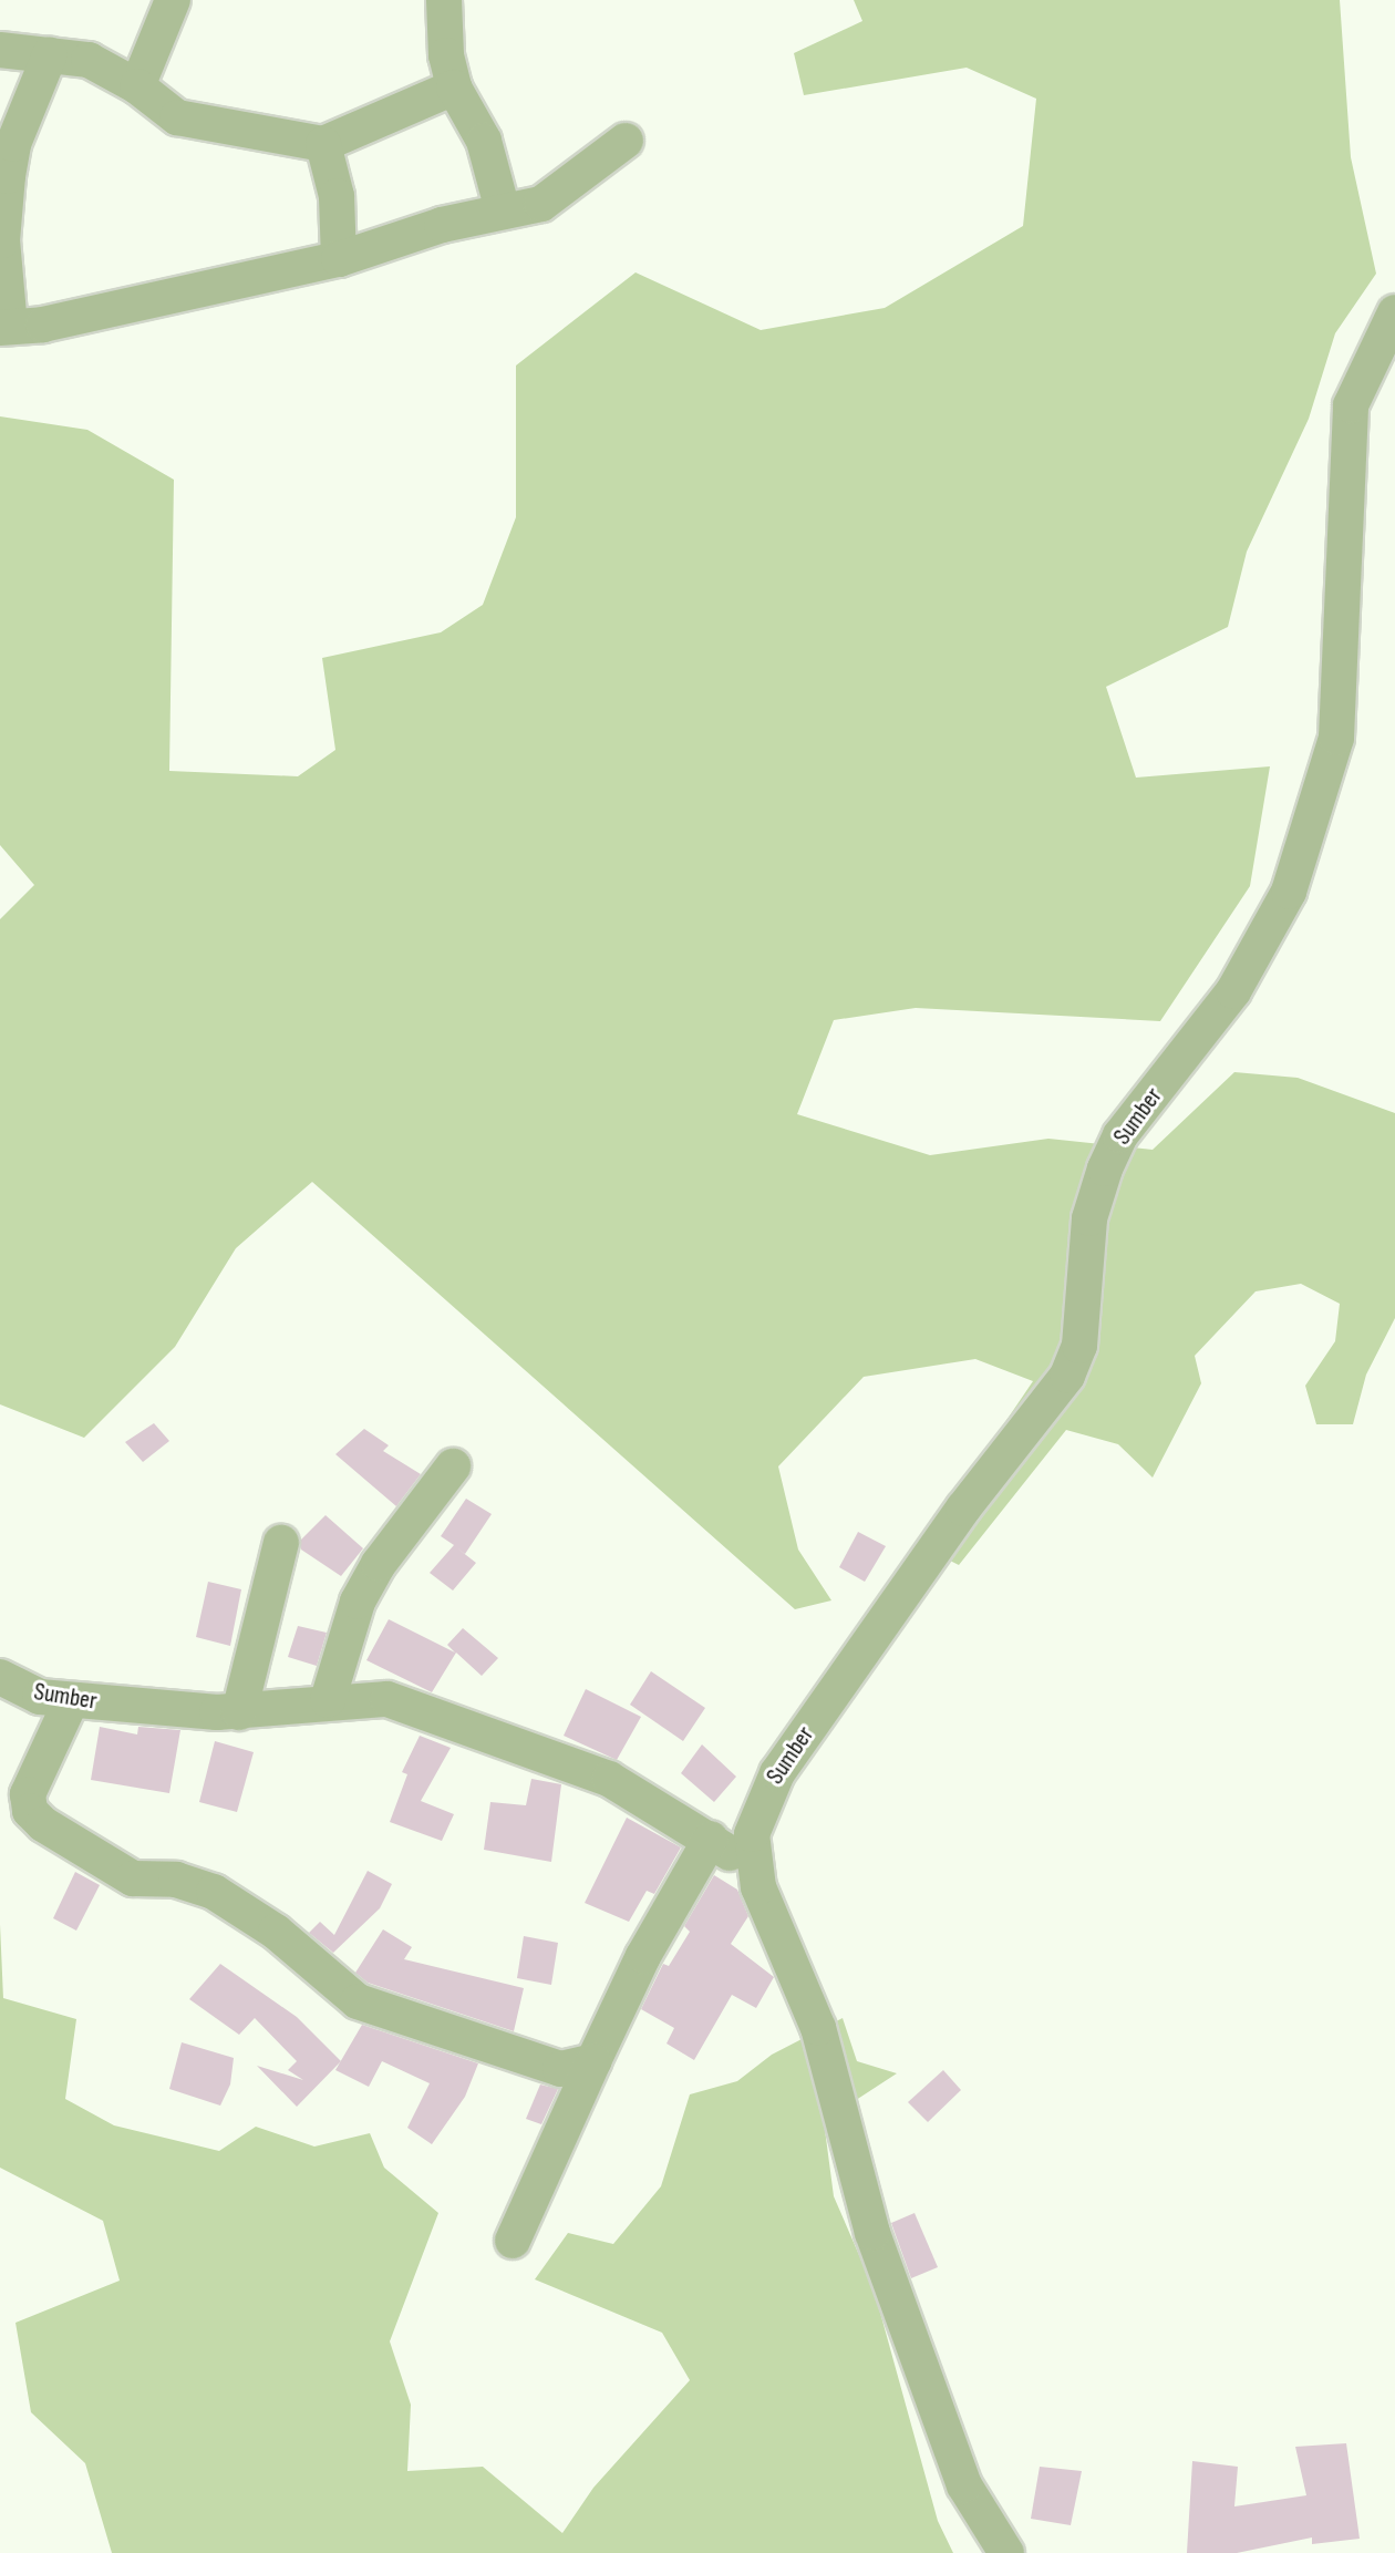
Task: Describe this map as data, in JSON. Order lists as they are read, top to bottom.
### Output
{
  "streets": {
    "street": ["Sumber"]
  }
}
